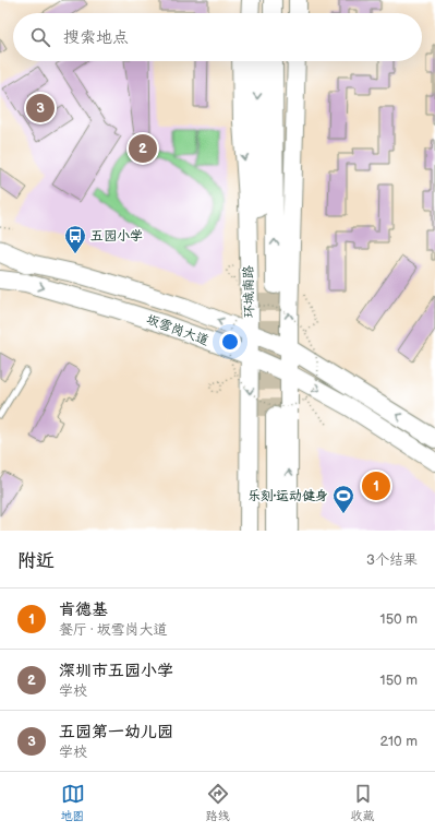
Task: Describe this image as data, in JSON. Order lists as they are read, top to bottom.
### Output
{
  "streets": {
    "main road": ["环城南路", "坂雪岗大道"]
  },
  "crossings": [
    ["环城南路", "坂雪岗大道"]
  ],
  "places": {
    "bus stop": ["五园小学"],
    "sports": ["乐刻·运动健身"]
  },
  "page": {
    "search": "搜索地点",
    "pins": ["3", "2", "1"],
    "heading": ["附近", "3个结果"],
    "list": [
      {
        "mark": "1",
        "name": "肯德基",
        "note": "餐厅 · 坂雪岗大道",
        "value": "150 m"
      },
      {
        "mark": "2",
        "name": "深圳市五园小学",
        "note": "学校",
        "value": "150 m"
      },
      {
        "mark": "3",
        "name": "五园第一幼儿园",
        "note": "学校",
        "value": "210 m"
      }
    ],
    "nav": ["地图", "路线", "收藏"]
  }
}
